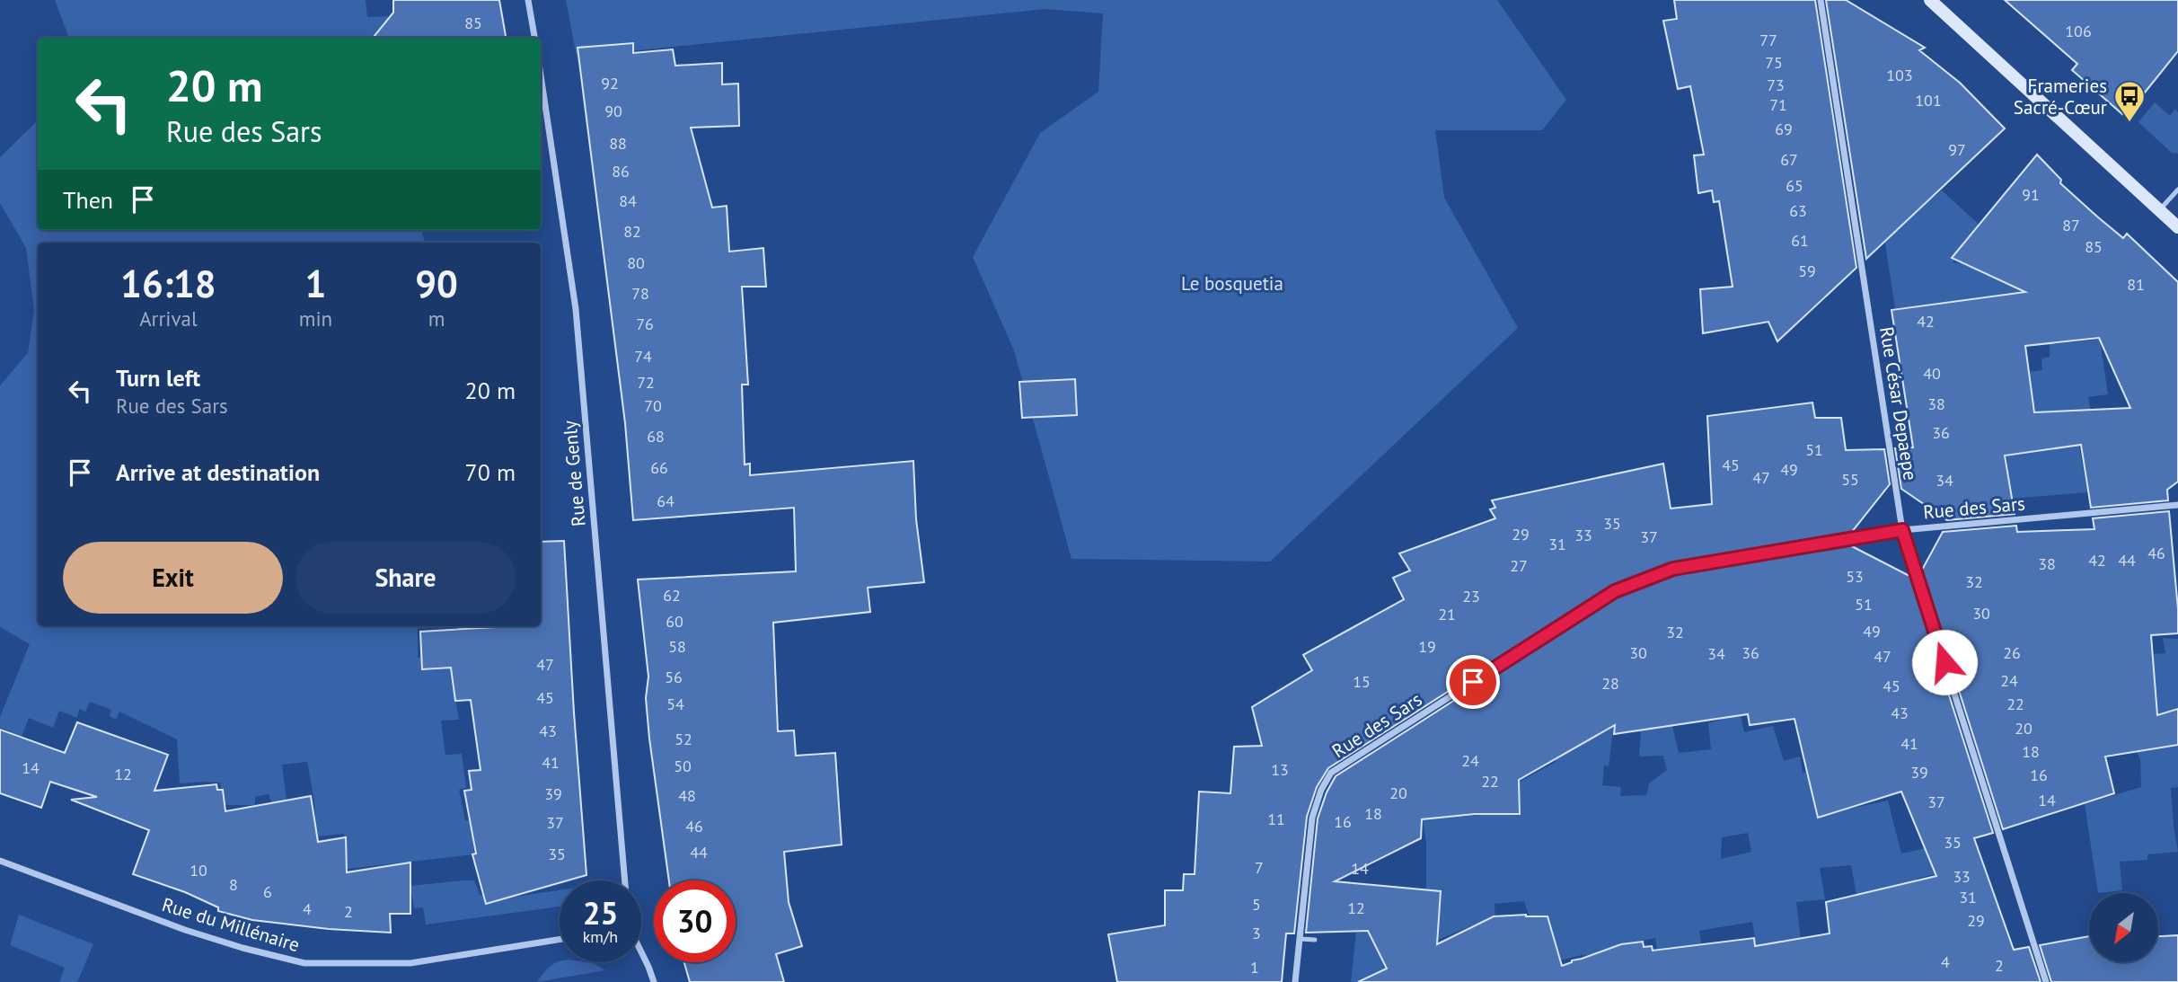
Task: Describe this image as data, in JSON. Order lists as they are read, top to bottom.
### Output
{
  "streets": {
    "street": [
      "Rue César Depaepe",
      "Rue de Genly",
      "Rue des Sars",
      "Rue du Millénaire"
    ]
  },
  "crossings": [
    ["Rue César Depaepe", "Rue des Sars"]
  ],
  "parks": ["Le bosquetia"],
  "places": {
    "bus stop": ["Frameries Sacré-Cœur"]
  },
  "house_numbers": [
    "85",
    "106",
    "77",
    "75",
    "103",
    "92",
    "73",
    "101",
    "71",
    "90",
    "69",
    "88",
    "97",
    "67",
    "86",
    "65",
    "91",
    "84",
    "63",
    "87",
    "82",
    "61",
    "85",
    "80",
    "59",
    "81",
    "78",
    "42",
    "76",
    "74",
    "40",
    "72",
    "38",
    "70",
    "36",
    "68",
    "51",
    "45",
    "66",
    "49",
    "47",
    "55",
    "34",
    "64",
    "35",
    "29",
    "33",
    "37",
    "31",
    "46",
    "42",
    "44",
    "38",
    "27",
    "53",
    "32",
    "62",
    "23",
    "51",
    "30",
    "21",
    "60",
    "49",
    "32",
    "58",
    "19",
    "30",
    "36",
    "26",
    "34",
    "47",
    "47",
    "56",
    "24",
    "15",
    "28",
    "45",
    "45",
    "54",
    "22",
    "43",
    "20",
    "43",
    "52",
    "41",
    "18",
    "24",
    "41",
    "50",
    "14",
    "13",
    "39",
    "12",
    "16",
    "22",
    "20",
    "39",
    "48",
    "14",
    "37",
    "18",
    "11",
    "16",
    "37",
    "46",
    "35",
    "44",
    "35",
    "7",
    "14",
    "10",
    "33",
    "8",
    "6",
    "31",
    "5",
    "12",
    "4",
    "2",
    "29",
    "3",
    "4",
    "2",
    "1"
  ],
  "north": "bottom left",
  "page": {
    "turn": ["20 m", "Rue des Sars"],
    "then": "Then",
    "eta": [
      "16:18",
      "Arrival",
      "1",
      "min",
      "90",
      "m"
    ],
    "list": [
      {
        "name": "Turn left",
        "note": "Rue des Sars",
        "value": "20 m"
      },
      {
        "name": "Arrive at destination",
        "value": "70 m"
      }
    ],
    "buttons": ["Exit", "Share"],
    "speed": "25 km/h",
    "limit": "30"
  }
}
